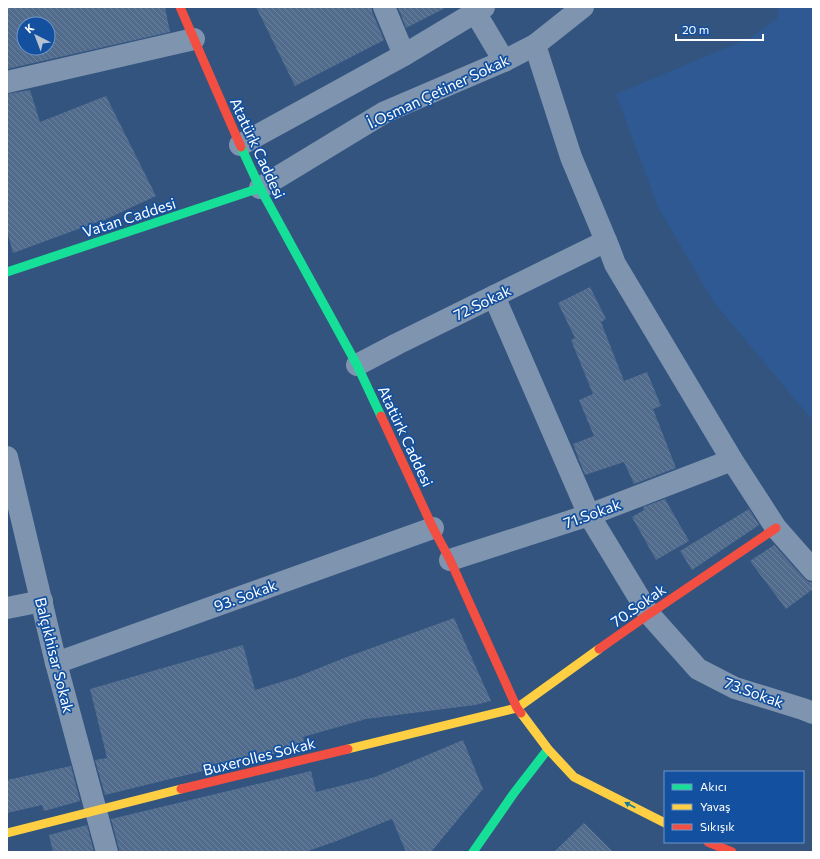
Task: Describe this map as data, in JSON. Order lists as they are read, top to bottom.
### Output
{
  "streets": {
    "street": [
      "İ.Osman Çetiner Sokak",
      "Atatürk Caddesi",
      "Vatan Caddesi",
      "72.Sokak",
      "71.Sokak",
      "93. Sokak",
      "70.Sokak",
      "Balçıkhisar Sokak",
      "73.Sokak",
      "Buxerolles Sokak"
    ]
  },
  "crossings": [
    ["İ.Osman Çetiner Sokak", "Atatürk Caddesi"],
    ["İ.Osman Çetiner Sokak", "Vatan Caddesi"],
    ["Atatürk Caddesi", "Vatan Caddesi"],
    ["Atatürk Caddesi", "72.Sokak"],
    ["Atatürk Caddesi", "71.Sokak"],
    ["Atatürk Caddesi", "93. Sokak"],
    ["Atatürk Caddesi", "70.Sokak"],
    ["Atatürk Caddesi", "Buxerolles Sokak"],
    ["72.Sokak", "73.Sokak"],
    ["71.Sokak", "73.Sokak"],
    ["93. Sokak", "Balçıkhisar Sokak"],
    ["70.Sokak", "73.Sokak"],
    ["70.Sokak", "Buxerolles Sokak"],
    ["Balçıkhisar Sokak", "Buxerolles Sokak"]
  ],
  "legend": ["Akıcı", "Yavaş", "Sıkışık"],
  "scale_bar": "20 m",
  "north": "top left"
}
